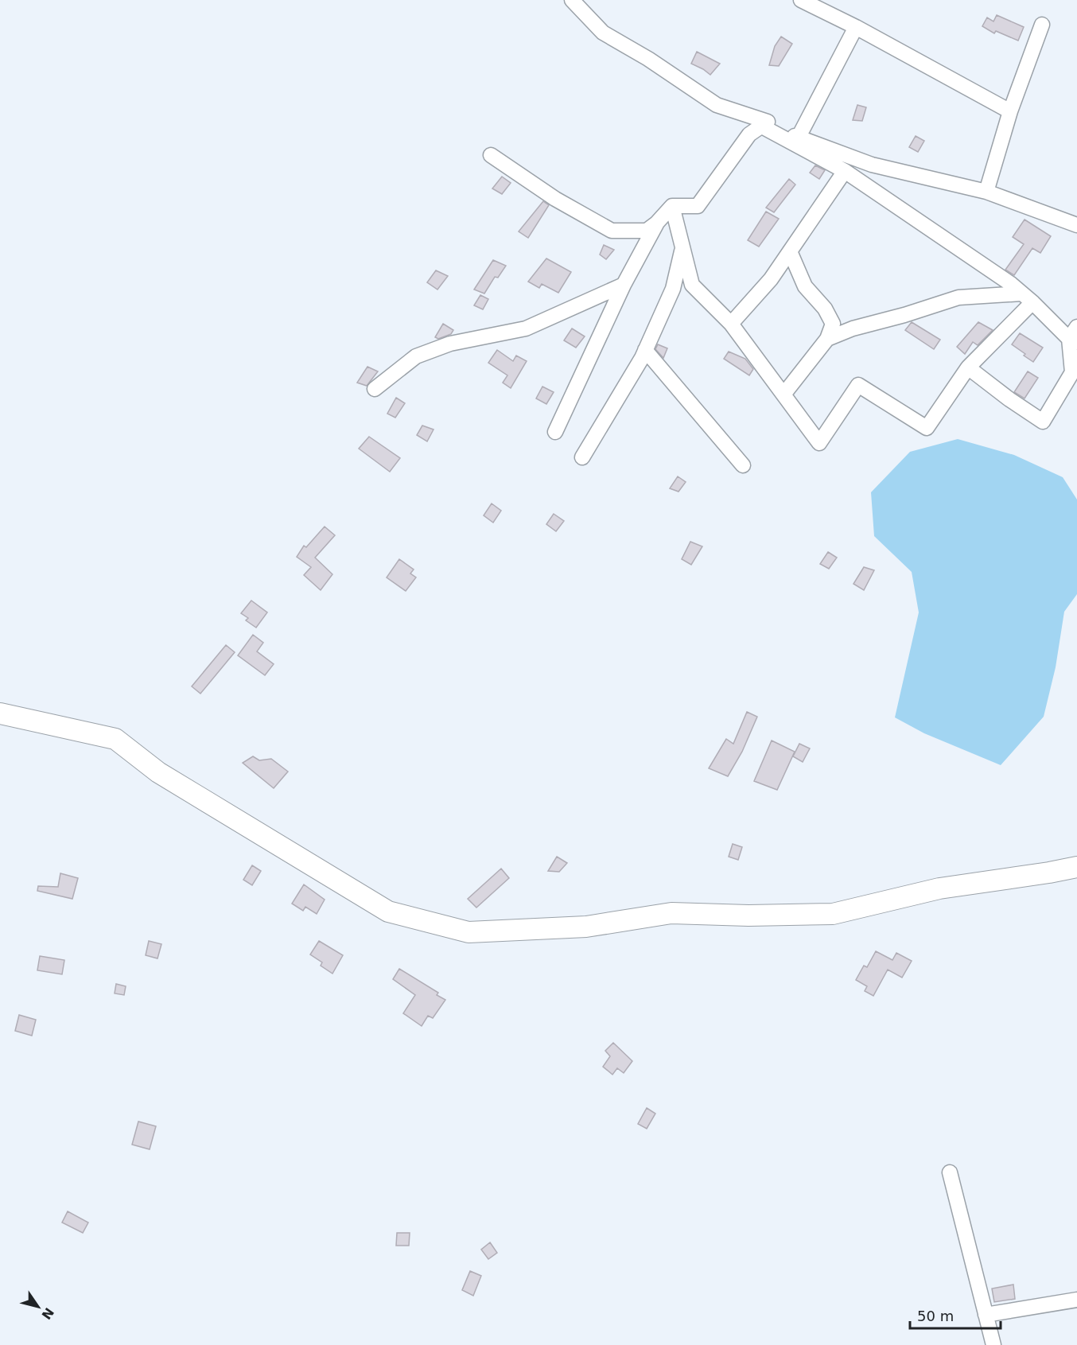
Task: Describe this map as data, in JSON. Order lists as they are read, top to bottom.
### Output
{
  "scale_bar": "50 m",
  "north": "bottom right"
}
